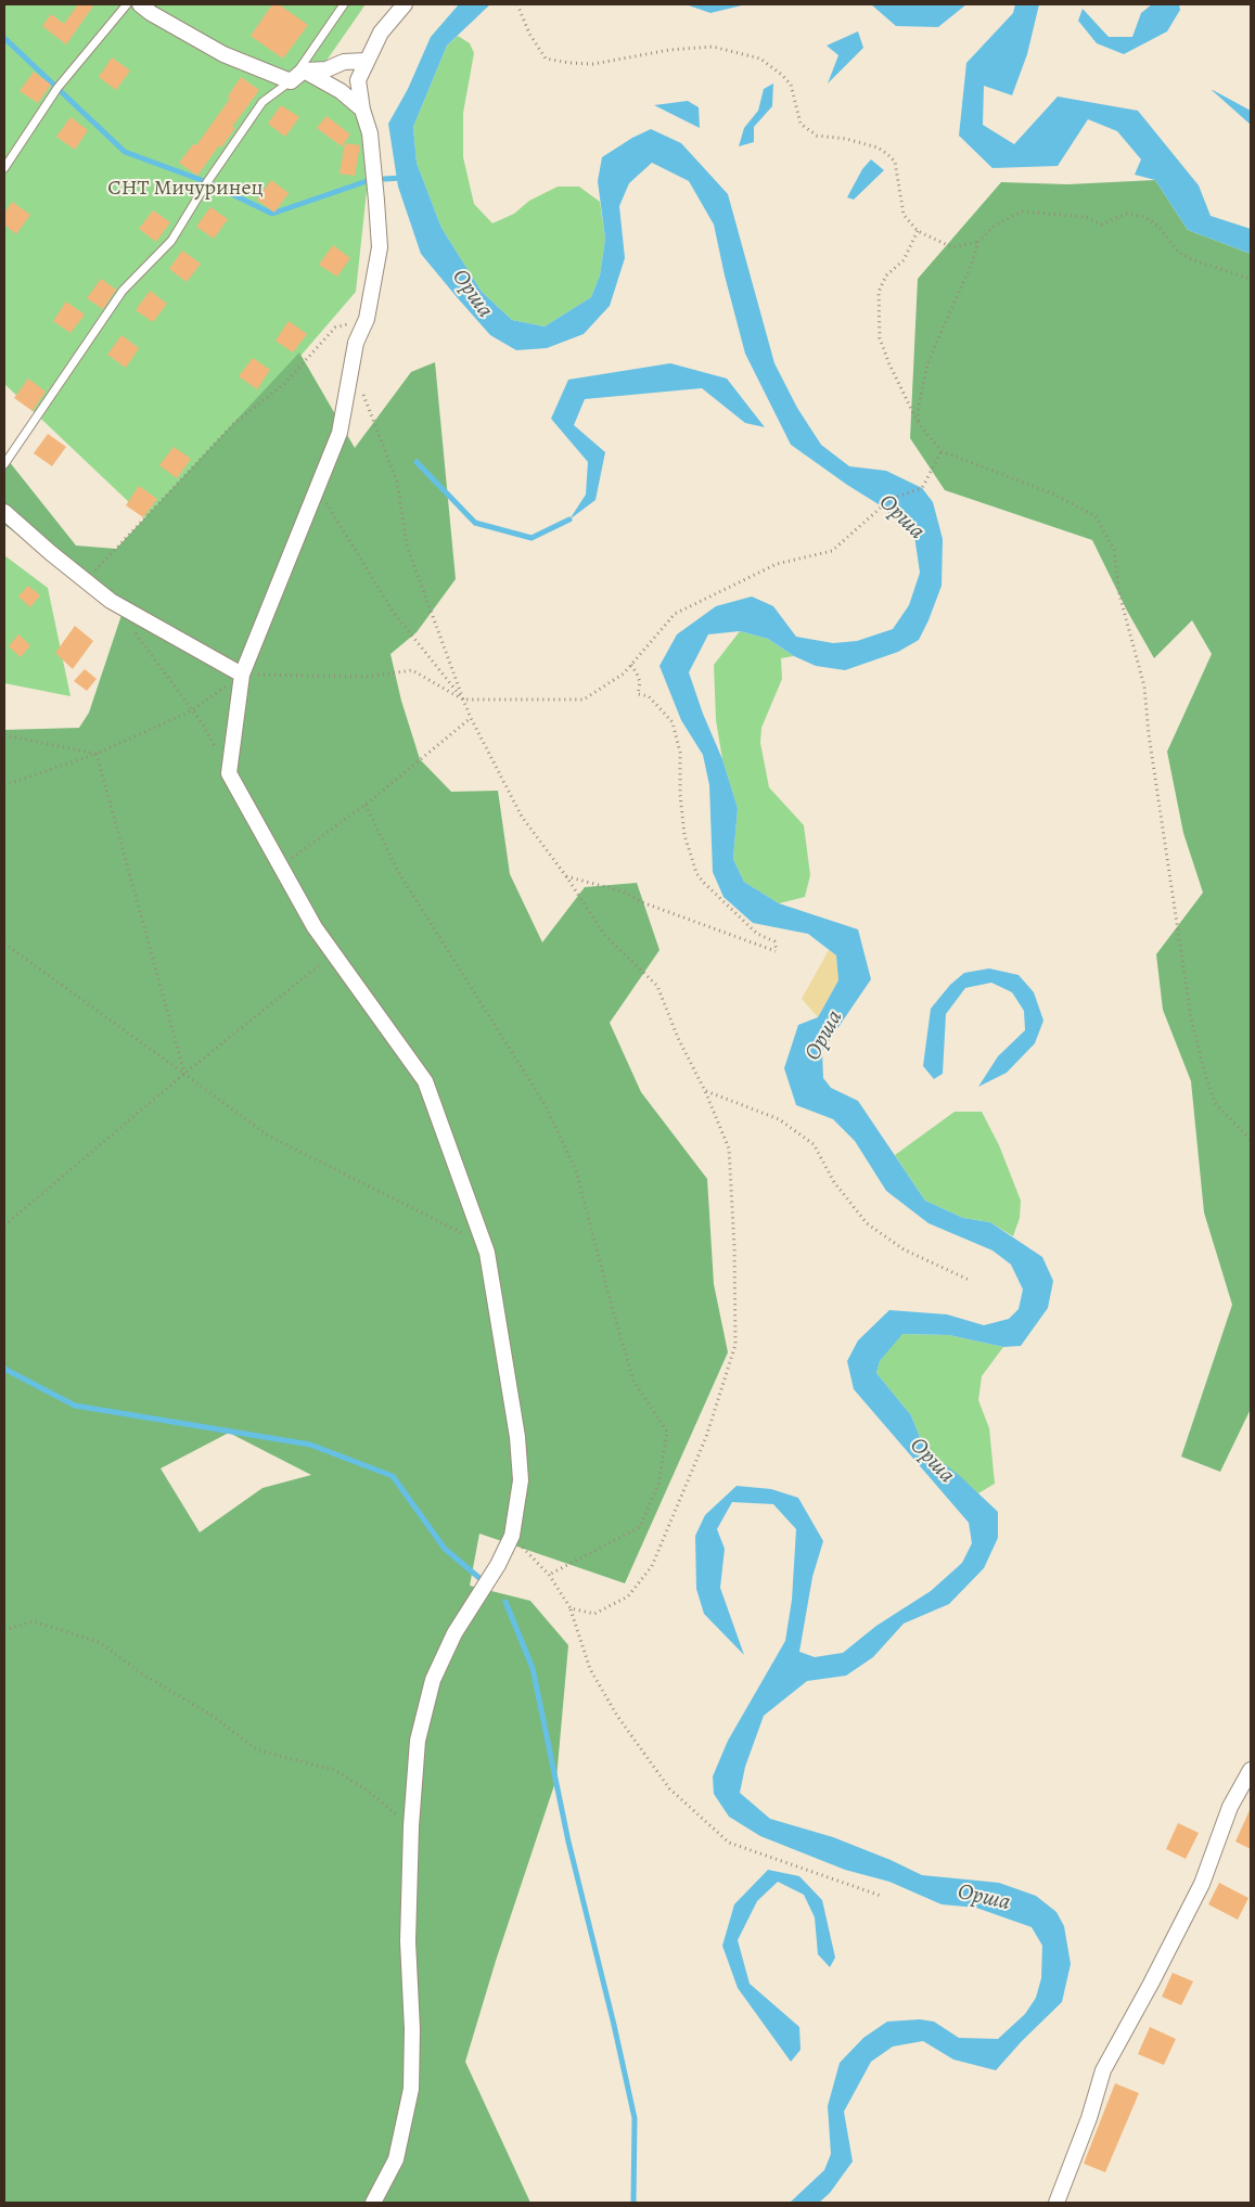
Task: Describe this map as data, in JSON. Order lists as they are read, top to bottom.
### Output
{
  "water": ["Орша"],
  "parks": ["СНТ Мичуринец"]
}
